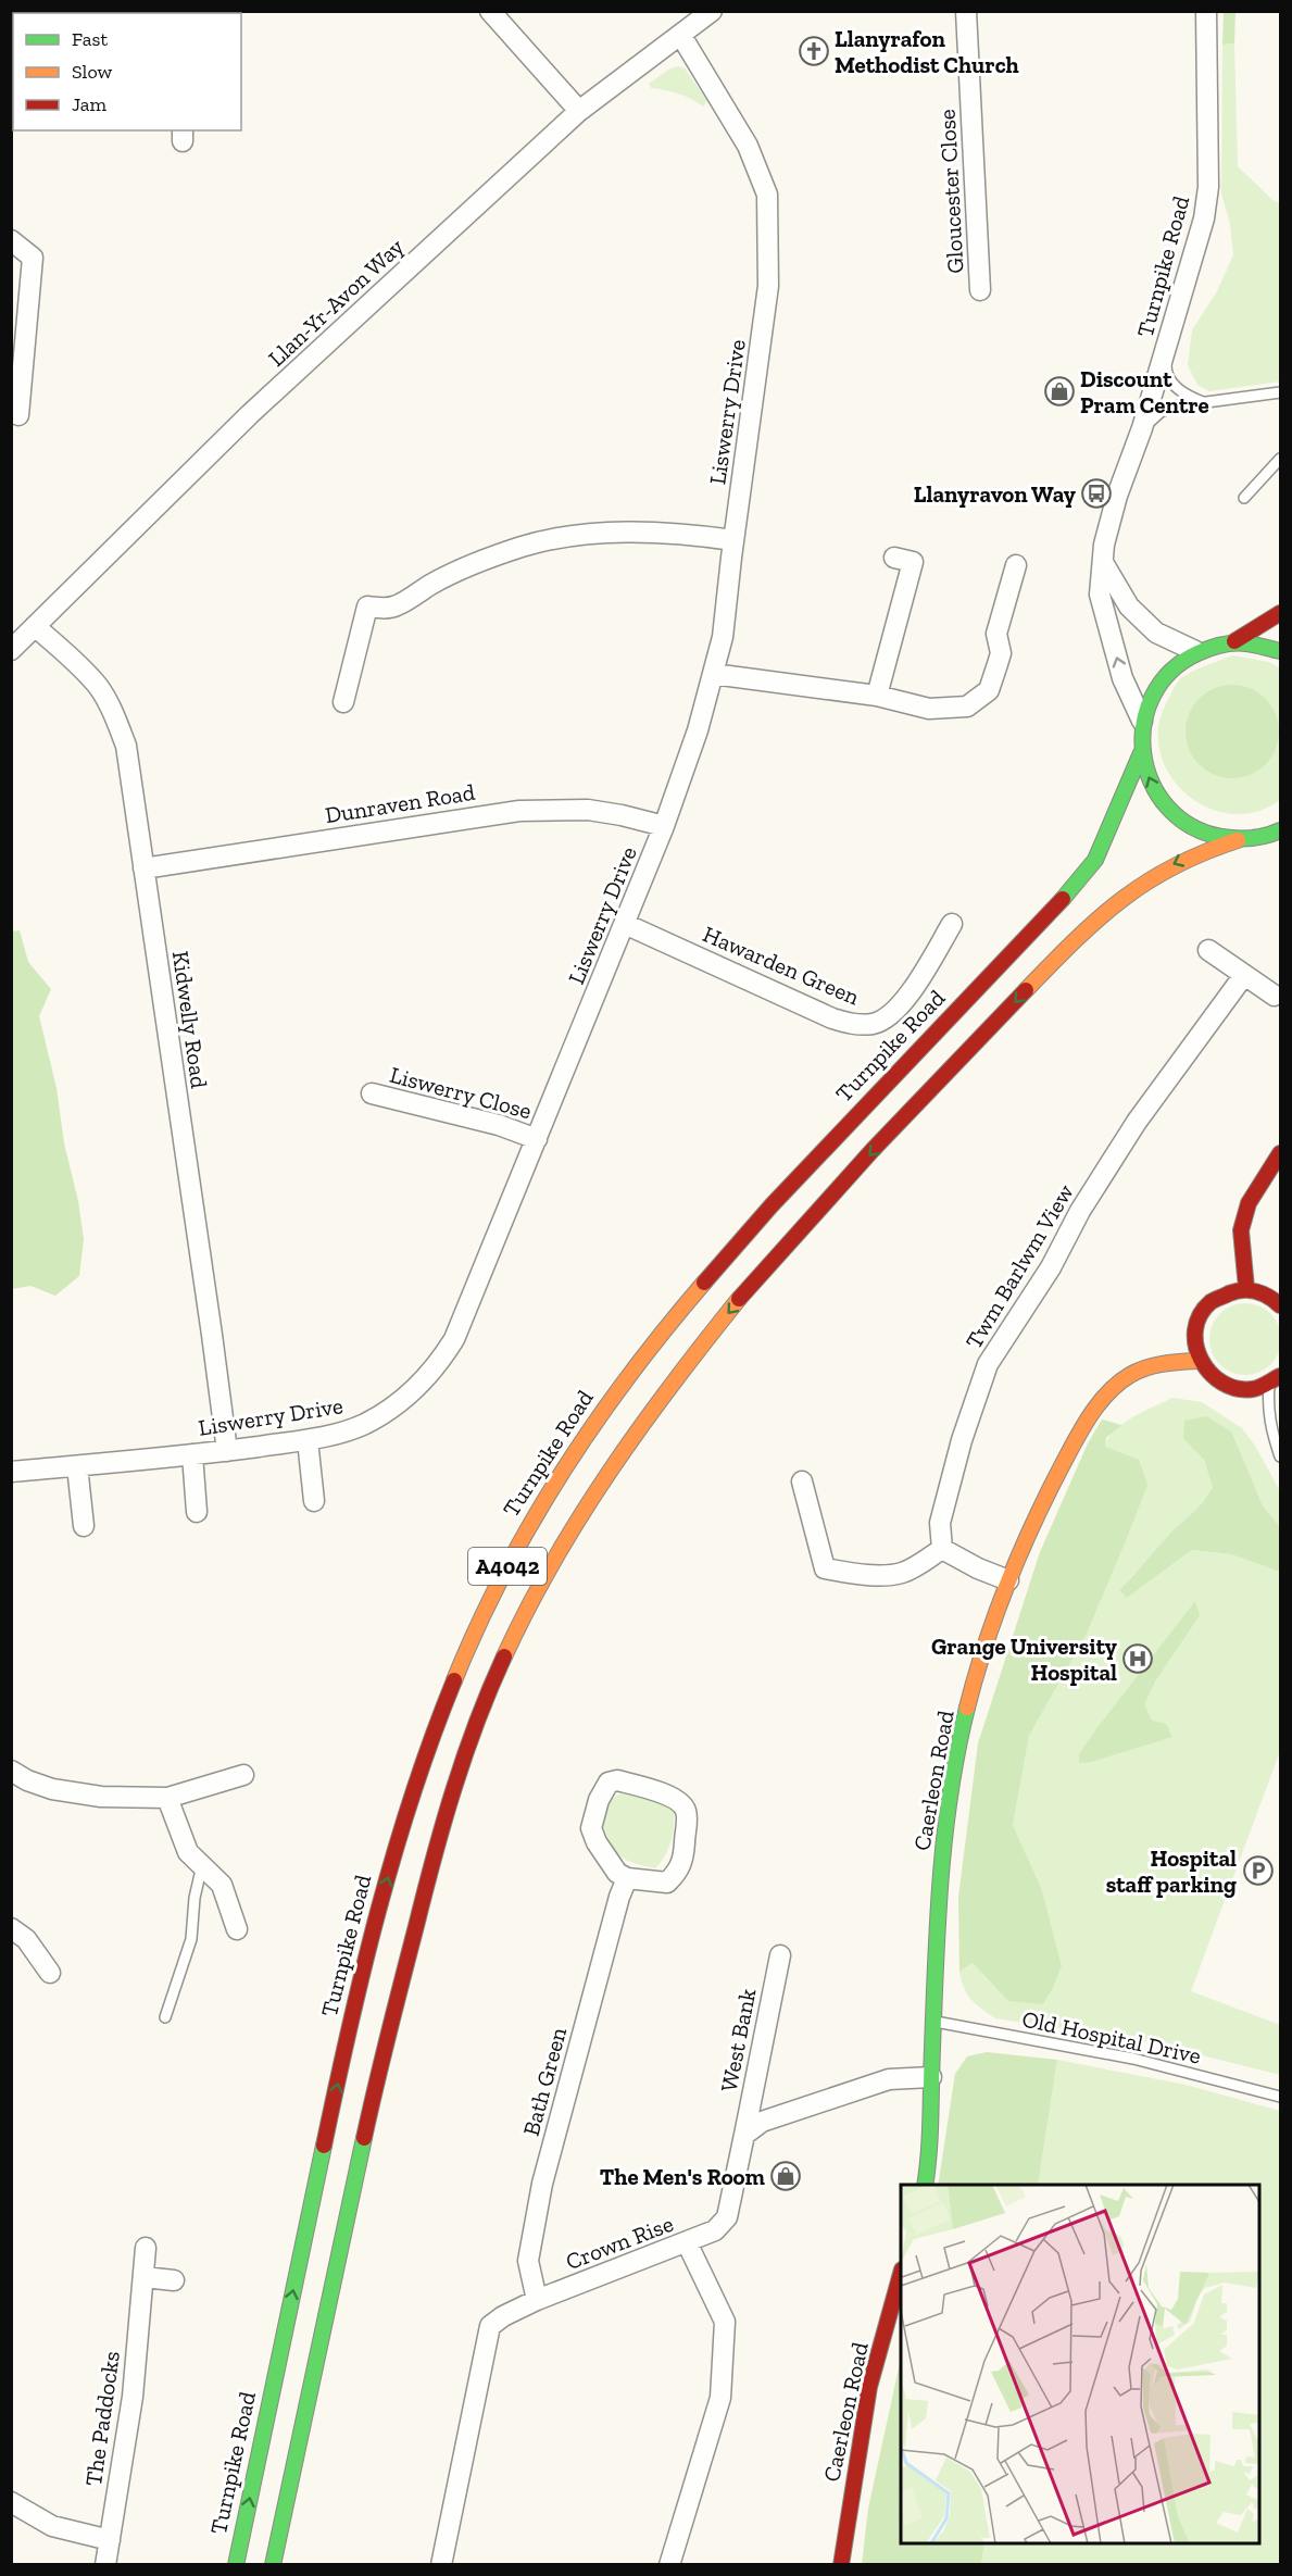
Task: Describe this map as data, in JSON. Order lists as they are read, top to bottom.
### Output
{
  "streets": {
    "main road": ["Turnpike Road", "A4042", "Caerleon Road"],
    "street": [
      "Gloucester Close",
      "Llan-Yr-Avon Way",
      "Liswerry Drive",
      "Dunraven Road",
      "Hawarden Green",
      "Kidwelly Road",
      "Liswerry Close",
      "Twm Barlwm View",
      "West Bank",
      "Bath Green",
      "Crown Rise",
      "The Paddocks"
    ],
    "lane": ["Old Hospital Drive"]
  },
  "crossings": [
    ["Llan-Yr-Avon Way", "Liswerry Drive"],
    ["Llan-Yr-Avon Way", "Kidwelly Road"],
    ["Liswerry Drive", "Dunraven Road"],
    ["Liswerry Drive", "Hawarden Green"],
    ["Liswerry Drive", "Kidwelly Road"],
    ["Liswerry Drive", "Liswerry Close"],
    ["Dunraven Road", "Kidwelly Road"],
    ["Caerleon Road", "Old Hospital Drive"],
    ["West Bank", "Crown Rise"],
    ["Bath Green", "Crown Rise"]
  ],
  "one_way": ["Turnpike Road"],
  "places": {
    "church": ["Llanyrafon Methodist Church"],
    "shop": ["Discount Pram Centre", "The Men's Room"],
    "bus stop": ["Llanyravon Way"],
    "hospital": ["Grange University Hospital"],
    "parking": ["Hospital staff parking"]
  },
  "legend": ["Fast", "Slow", "Jam"]
}
